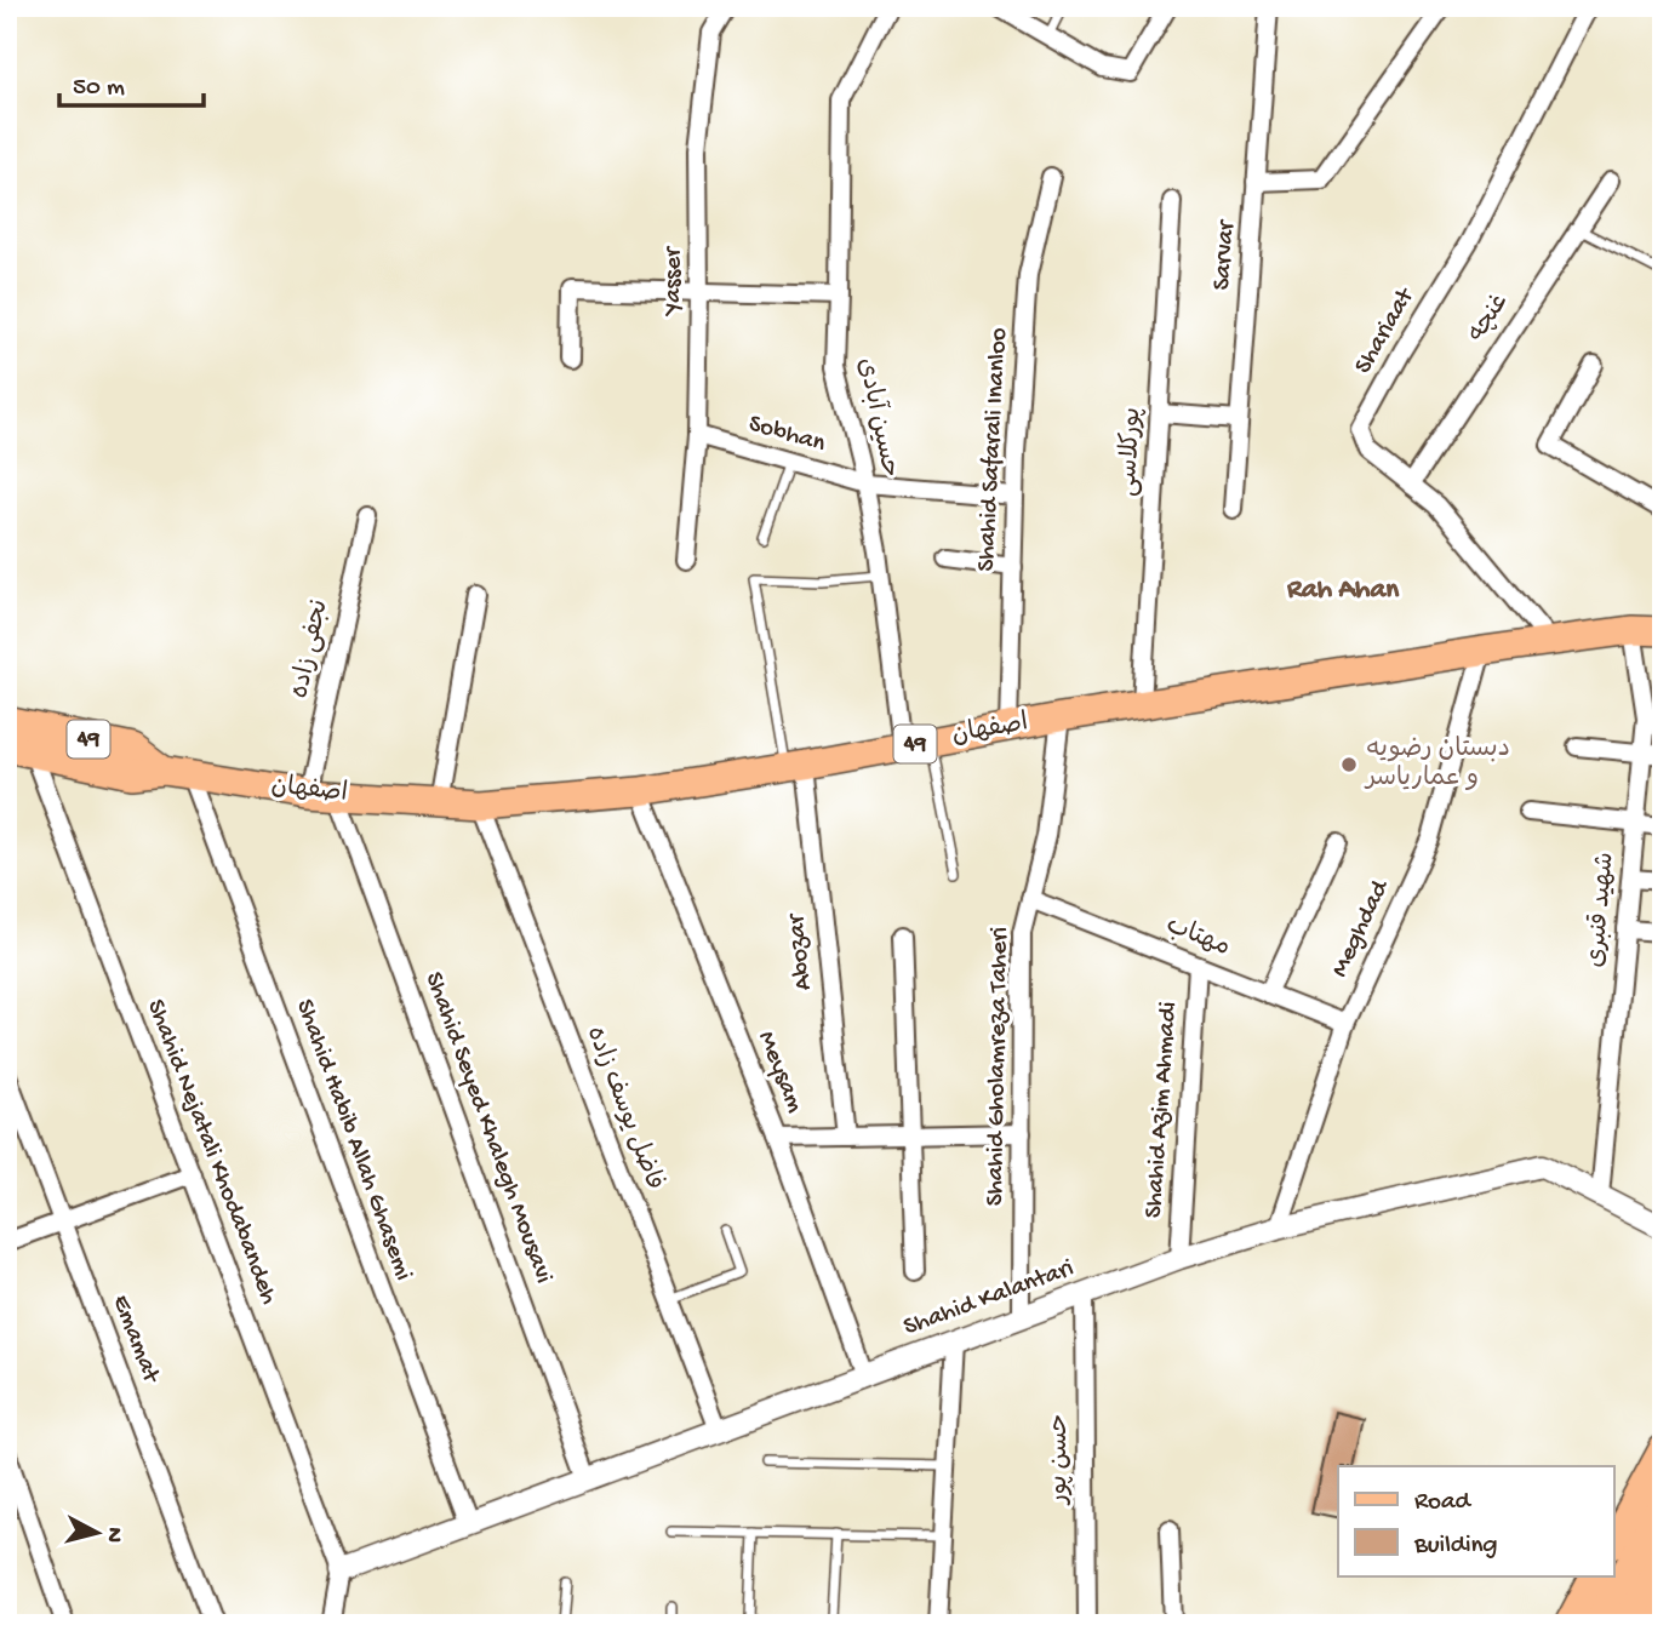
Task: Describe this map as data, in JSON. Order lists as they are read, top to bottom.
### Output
{
  "streets": {
    "main road": ["اصفهان", "49"],
    "street": [
      "Sarvar",
      "Yasser",
      "غنچه",
      "Shariaat",
      "حسین آبادی",
      "Sobhan",
      "Shahid Safarali Inanloo",
      "پورکلاسی",
      "نجفی زاده",
      "شهید قنبری",
      "Meghdad",
      "مهتاب",
      "Abozar",
      "Shahid Gholamreza Taheri",
      "Meysam",
      "فاضل یوسف زاده",
      "Shahid Azim Ahmadi",
      "Shahid Seyed Khalegh Mousavi",
      "Shahid Habib Allah Ghasemi",
      "Shahid Nejatali Khodabandeh",
      "Shahid Kalantari",
      "Emamat",
      "حسن پور"
    ]
  },
  "crossings": [
    ["Yasser", "Sobhan"],
    ["غنچه", "Shariaat"],
    ["Shariaat", "اصفهان"],
    ["حسین آبادی", "Sobhan"],
    ["حسین آبادی", "اصفهان"],
    ["Sobhan", "Shahid Safarali Inanloo"],
    ["Shahid Safarali Inanloo", "اصفهان"],
    ["پورکلاسی", "اصفهان"],
    ["نجفی زاده", "اصفهان"],
    ["اصفهان", "شهید قنبری"],
    ["اصفهان", "Meghdad"],
    ["اصفهان", "Abozar"],
    ["اصفهان", "Shahid Gholamreza Taheri"],
    ["اصفهان", "Meysam"],
    ["اصفهان", "فاضل یوسف زاده"],
    ["اصفهان", "Shahid Seyed Khalegh Mousavi"],
    ["اصفهان", "Shahid Habib Allah Ghasemi"],
    ["اصفهان", "Shahid Nejatali Khodabandeh"],
    ["شهید قنبری", "Shahid Kalantari"],
    ["Meghdad", "مهتاب"],
    ["Meghdad", "Shahid Kalantari"],
    ["مهتاب", "Shahid Gholamreza Taheri"],
    ["مهتاب", "Shahid Azim Ahmadi"],
    ["Shahid Gholamreza Taheri", "Shahid Kalantari"],
    ["Meysam", "Shahid Kalantari"],
    ["فاضل یوسف زاده", "Shahid Kalantari"],
    ["Shahid Azim Ahmadi", "Shahid Kalantari"],
    ["Shahid Seyed Khalegh Mousavi", "Shahid Kalantari"],
    ["Shahid Habib Allah Ghasemi", "Shahid Kalantari"],
    ["Shahid Nejatali Khodabandeh", "Shahid Kalantari"],
    ["Shahid Kalantari", "حسن پور"]
  ],
  "districts": ["Rah Ahan"],
  "places": ["دبستان رضویه و عماریاسر"],
  "legend": ["Road", "Building"],
  "scale_bar": "50 m",
  "north": "right"
}
